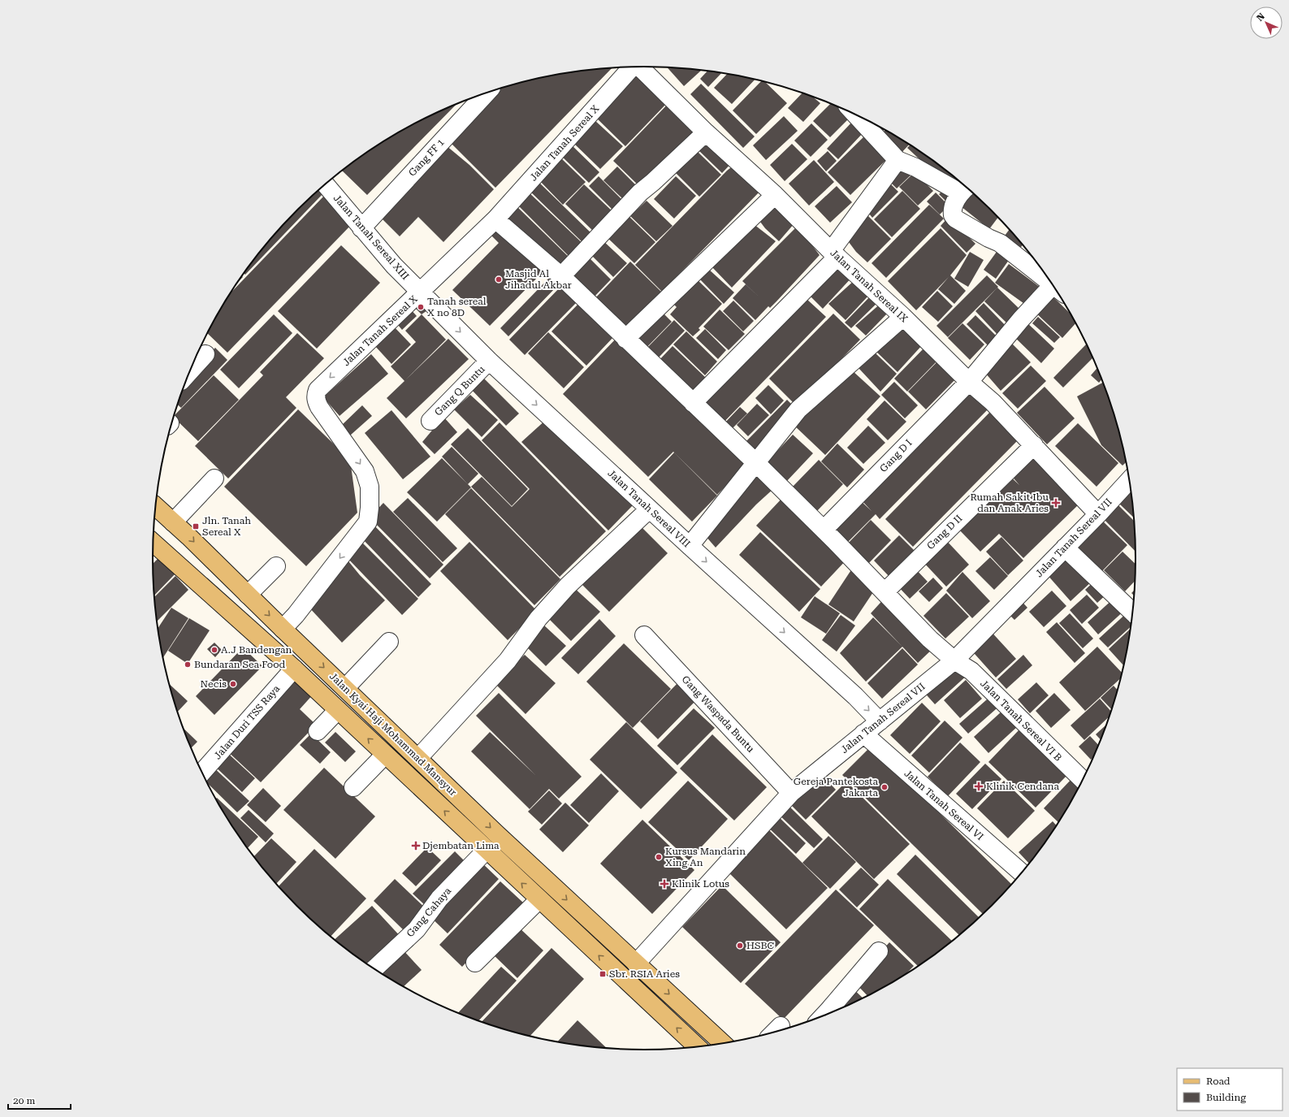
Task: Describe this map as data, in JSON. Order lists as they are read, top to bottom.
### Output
{
  "streets": {
    "main road": ["Jalan Kyai Haji Mohammad Mansyur"],
    "street": [
      "Jalan Tanah Sereal X",
      "Gang FF 1",
      "Jalan Tanah Sereal XIII",
      "Jalan Tanah Sereal IX",
      "Gang Q Buntu",
      "Gang D I",
      "Jalan Tanah Sereal VIII",
      "Gang D II",
      "Jalan Tanah Sereal VII",
      "Gang Waspada Buntu",
      "Jalan Tanah Sereal VI B",
      "Jalan Duri TSS Raya",
      "Jalan Tanah Sereal VI",
      "Gang Cahaya"
    ]
  },
  "crossings": [
    ["Jalan Tanah Sereal X", "Jalan Tanah Sereal XIII"],
    ["Jalan Tanah Sereal X", "Jalan Tanah Sereal VIII"],
    ["Jalan Tanah Sereal X", "Jalan Tanah Sereal VI B"],
    ["Jalan Tanah Sereal X", "Jalan Kyai Haji Mohammad Mansyur"],
    ["Gang FF 1", "Jalan Tanah Sereal XIII"],
    ["Jalan Tanah Sereal XIII", "Jalan Tanah Sereal VIII"],
    ["Jalan Tanah Sereal IX", "Gang D I"],
    ["Jalan Tanah Sereal IX", "Gang D II"],
    ["Jalan Tanah Sereal IX", "Jalan Tanah Sereal VII"],
    ["Gang Q Buntu", "Jalan Tanah Sereal VIII"],
    ["Gang D I", "Jalan Tanah Sereal VI B"],
    ["Jalan Tanah Sereal VIII", "Jalan Tanah Sereal VII"],
    ["Gang D II", "Jalan Tanah Sereal VI B"],
    ["Jalan Tanah Sereal VII", "Gang Waspada Buntu"],
    ["Jalan Tanah Sereal VII", "Jalan Tanah Sereal VI B"],
    ["Jalan Tanah Sereal VII", "Jalan Kyai Haji Mohammad Mansyur"],
    ["Jalan Tanah Sereal VII", "Jalan Tanah Sereal VI"],
    ["Jalan Duri TSS Raya", "Jalan Kyai Haji Mohammad Mansyur"],
    ["Jalan Kyai Haji Mohammad Mansyur", "Gang Cahaya"]
  ],
  "one_way": ["Jalan Tanah Sereal VIII"],
  "places": {
    "other": [
      "Masjid Al Jihadul Akbar",
      "Tanah sereal X no 8D",
      "A.J Bandengan",
      "Bundaran Sea Food",
      "Necis",
      "Gereja Pantekosta Jakarta",
      "Kursus Mandarin Xing An",
      "HSBC"
    ],
    "health": [
      "Rumah Sakit Ibu dan Anak Aries",
      "Klinik Cendana",
      "Djembatan Lima",
      "Klinik Lotus"
    ],
    "transit": ["Jln. Tanah Sereal X", "Sbr. RSIA Aries"]
  },
  "legend": ["Road", "Building"],
  "scale_bar": "20 m",
  "north": "top left"
}
